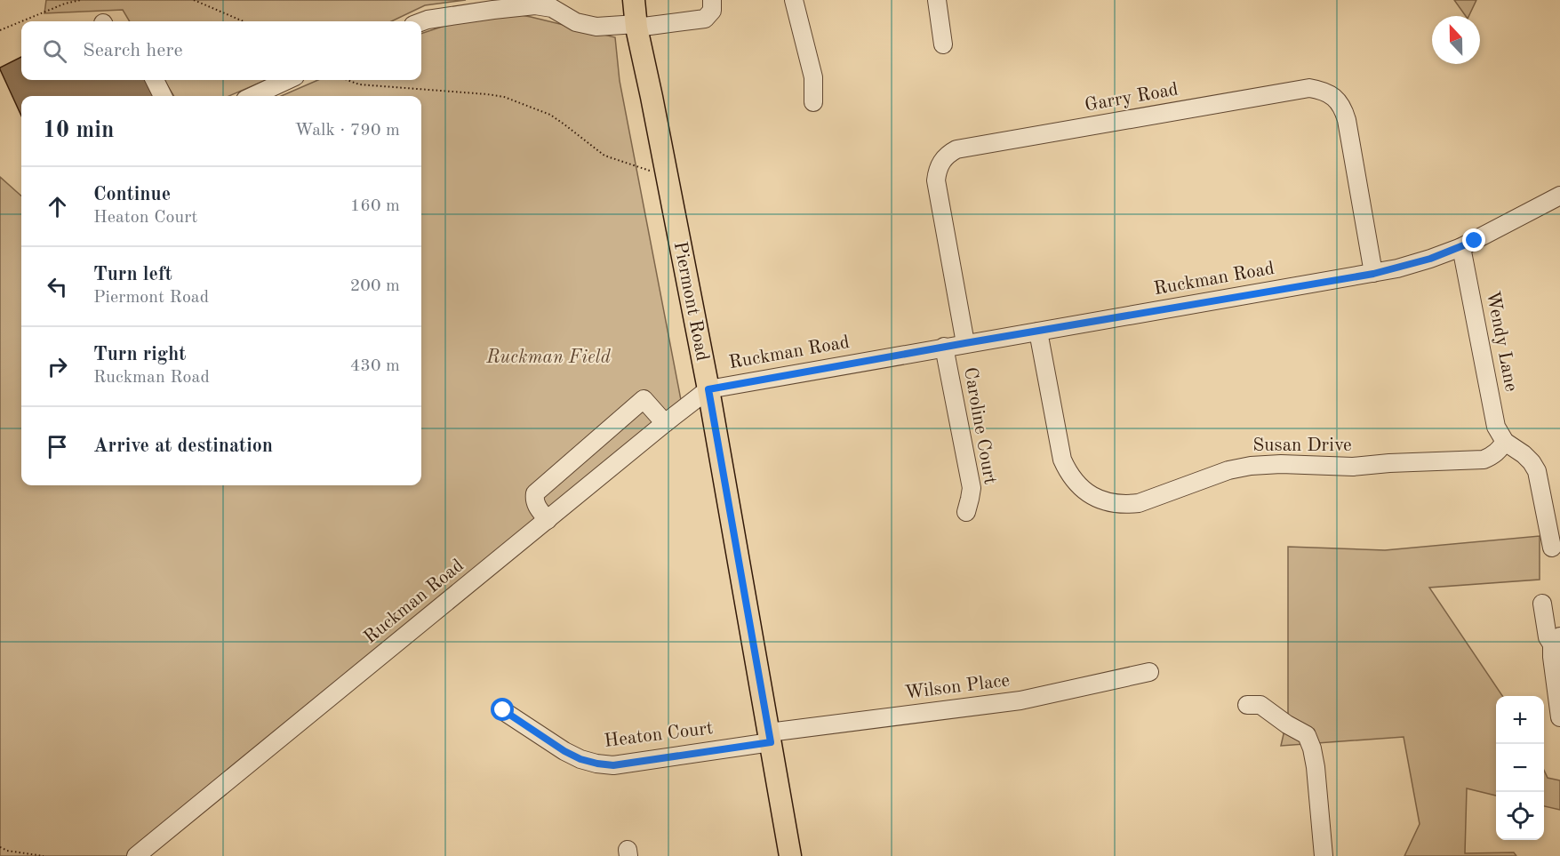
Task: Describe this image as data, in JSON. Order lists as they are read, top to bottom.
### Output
{
  "streets": {
    "main road": ["Piermont Road"],
    "street": [
      "Garry Road",
      "Ruckman Road",
      "Wendy Lane",
      "Caroline Court",
      "Susan Drive",
      "Wilson Place",
      "Heaton Court"
    ]
  },
  "crossings": [
    ["Garry Road", "Ruckman Road"],
    ["Ruckman Road", "Piermont Road"],
    ["Ruckman Road", "Wendy Lane"],
    ["Ruckman Road", "Caroline Court"],
    ["Ruckman Road", "Susan Drive"],
    ["Piermont Road", "Wilson Place"],
    ["Piermont Road", "Heaton Court"],
    ["Wendy Lane", "Susan Drive"],
    ["Wilson Place", "Heaton Court"]
  ],
  "parks": ["Ruckman Field"],
  "north": "top",
  "page": {
    "search": "Search here",
    "heading": ["10 min", "Walk · 790 m"],
    "list": [
      ["Continue", "Heaton Court", "160 m"],
      ["Turn left", "Piermont Road", "200 m"],
      ["Turn right", "Ruckman Road", "430 m"],
      "Arrive at destination"
    ],
    "map_buttons": ["+", "−"]
  }
}
